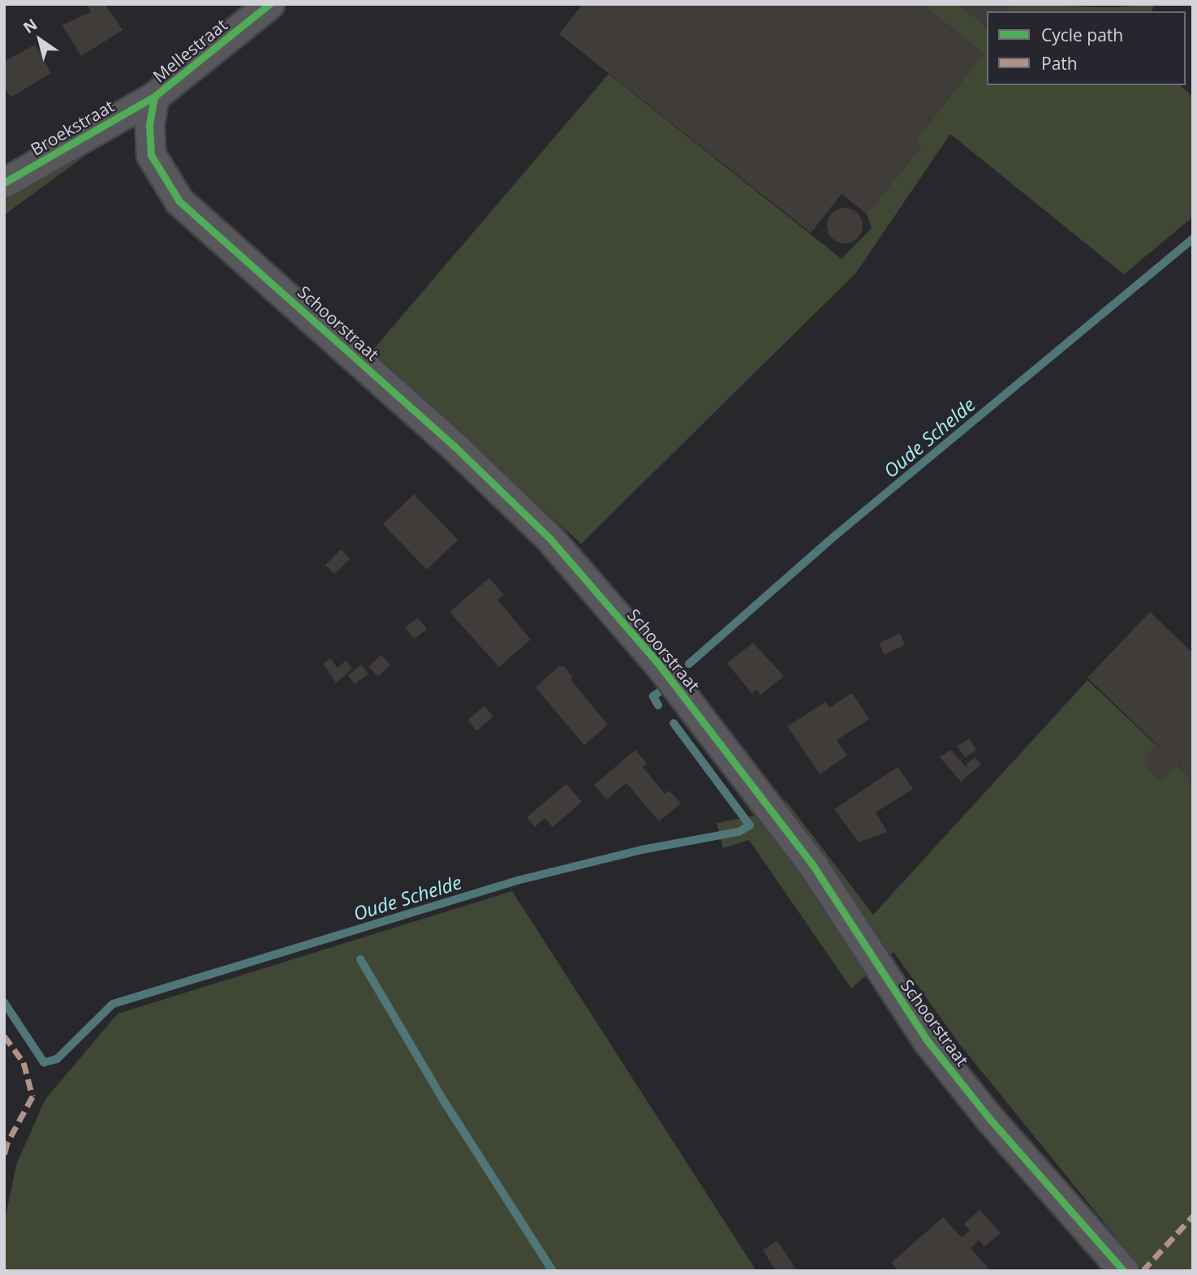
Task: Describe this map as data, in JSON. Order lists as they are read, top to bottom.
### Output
{
  "streets": {
    "street": ["Mellestraat", "Broekstraat", "Schoorstraat"]
  },
  "crossings": [
    ["Mellestraat", "Broekstraat"],
    ["Mellestraat", "Schoorstraat"],
    ["Broekstraat", "Schoorstraat"]
  ],
  "water": ["Oude Schelde"],
  "legend": ["Cycle path", "Path"],
  "north": "top left"
}
